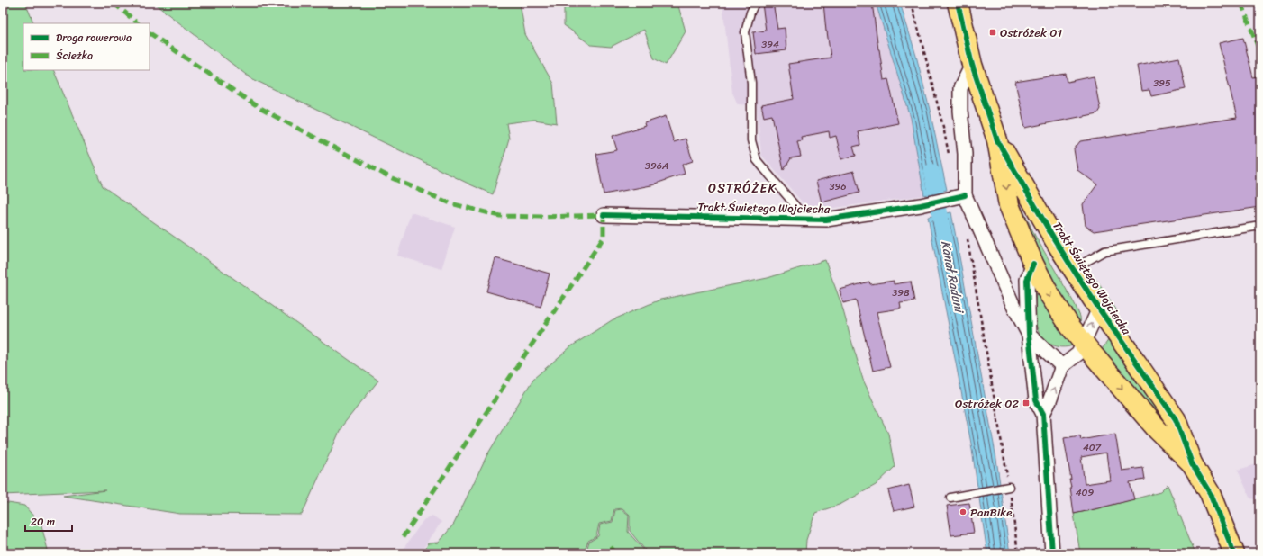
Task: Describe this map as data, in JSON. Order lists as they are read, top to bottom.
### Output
{
  "streets": {
    "main road": ["Trakt Świętego Wojciecha"]
  },
  "districts": ["OSTRÓŻEK"],
  "water": ["Kanał Raduni"],
  "places": {
    "transit": ["Ostróżek 01", "Ostróżek 02"],
    "other": ["PanBike"]
  },
  "house_numbers": [
    "394",
    "395",
    "396A",
    "396",
    "398",
    "407",
    "409"
  ],
  "legend": ["Droga rowerowa", "Ścieżka"],
  "scale_bar": "20 m"
}
